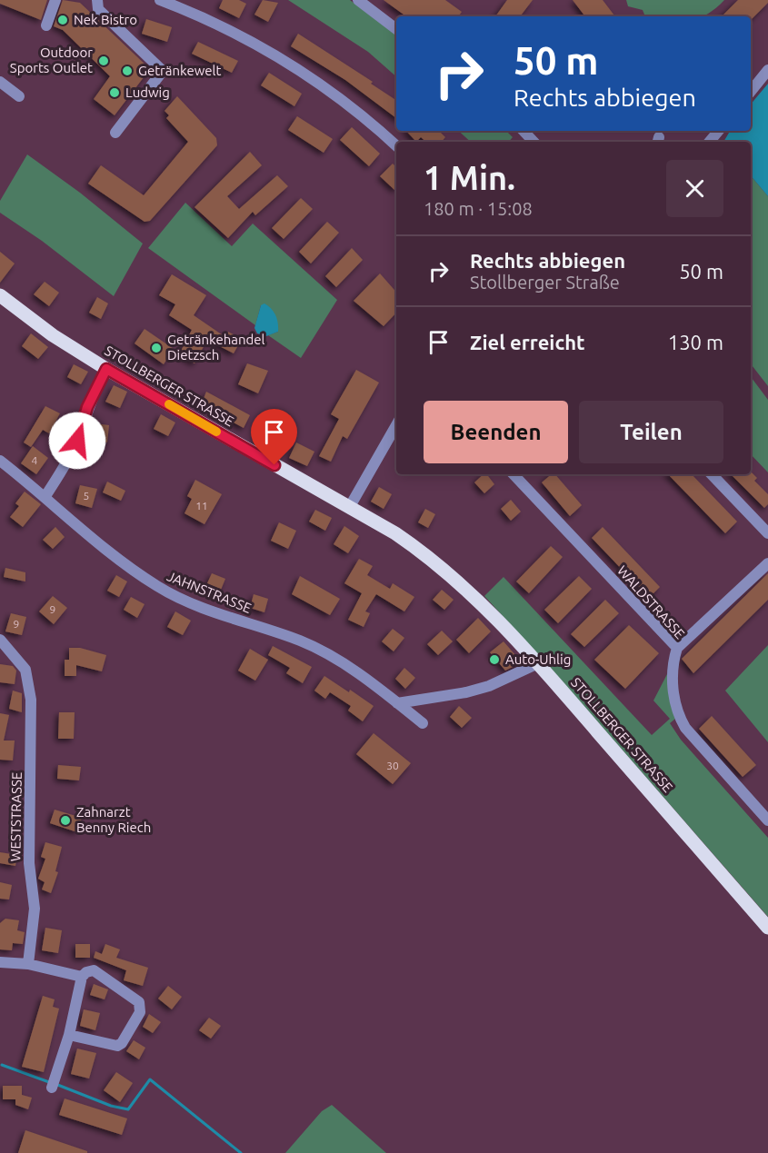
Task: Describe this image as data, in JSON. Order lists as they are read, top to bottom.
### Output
{
  "streets": {
    "main road": ["STOLLBERGER STRASSE"],
    "street": ["JAHNSTRASSE", "WALDSTRASSE", "WESTSTRASSE"]
  },
  "places": [
    "Nek Bistro",
    "Outdoor Sports Outlet",
    "Getränkewelt",
    "Ludwig",
    "Getränkehandel Dietzsch",
    "Auto-Uhlig",
    "Zahnarzt Benny Riech"
  ],
  "house_numbers": [
    "4",
    "5",
    "11",
    "9",
    "9",
    "30"
  ],
  "page": {
    "turn": ["50 m", "Rechts abbiegen"],
    "heading": ["1 Min.", "180 m · 15:08"],
    "list": [
      {
        "name": "Rechts abbiegen",
        "note": "Stollberger Straße",
        "value": "50 m"
      },
      {
        "name": "Ziel erreicht",
        "value": "130 m"
      }
    ],
    "buttons": ["Beenden", "Teilen"]
  }
}
